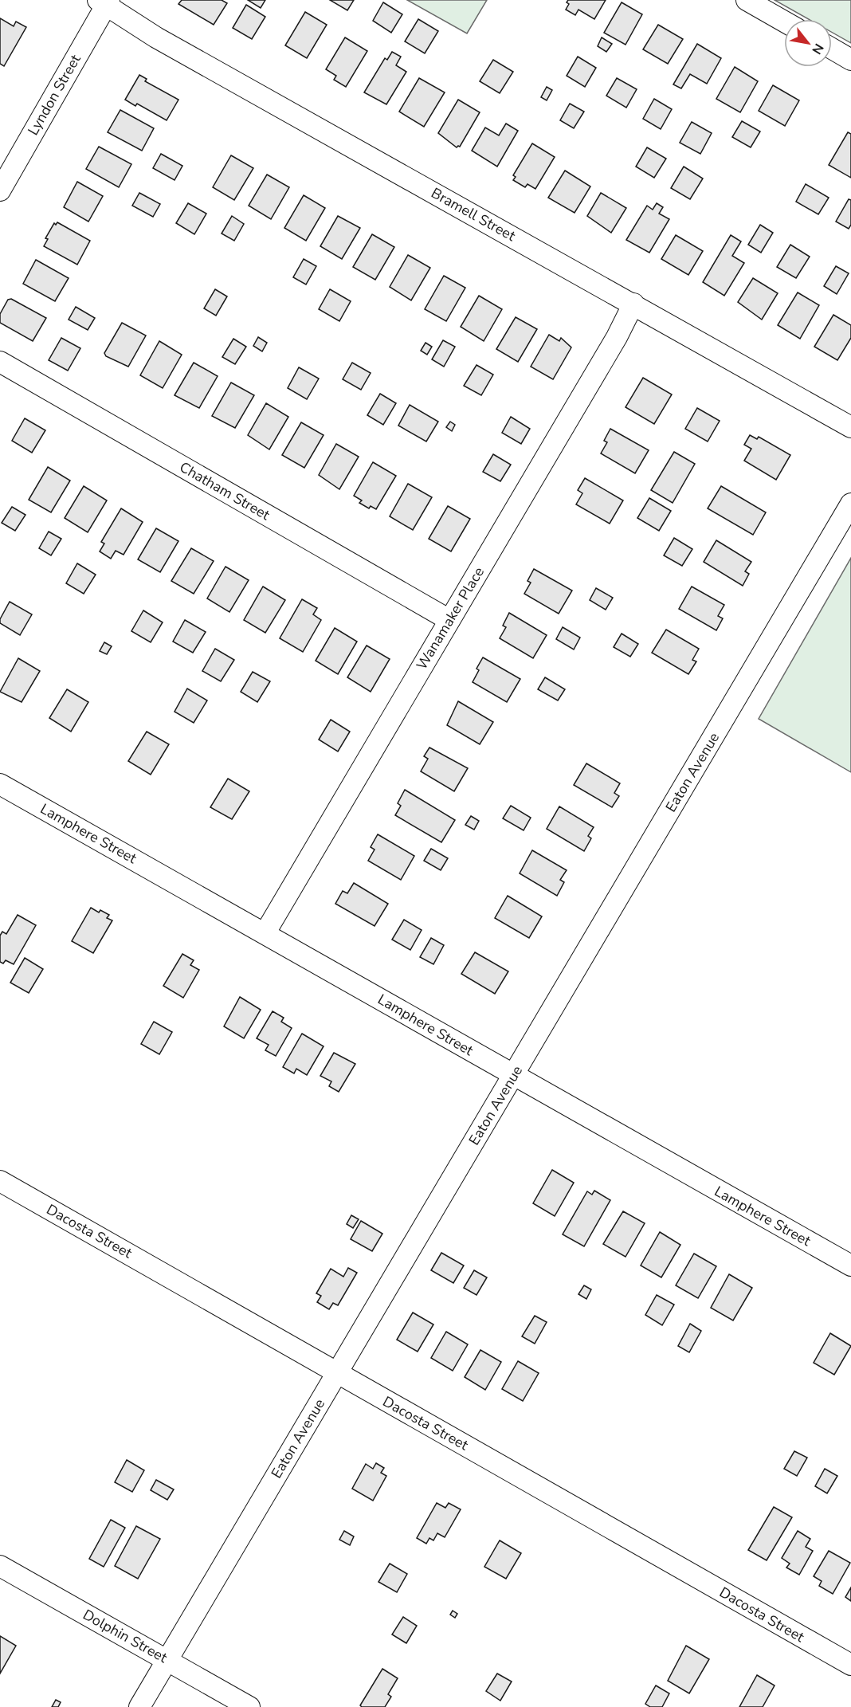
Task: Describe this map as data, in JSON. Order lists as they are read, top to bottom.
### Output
{
  "streets": {
    "street": [
      "Lyndon Street",
      "Bramell Street",
      "Chatham Street",
      "Wanamaker Place",
      "Eaton Avenue",
      "Lamphere Street",
      "Dacosta Street",
      "Dolphin Street"
    ]
  },
  "crossings": [
    ["Lyndon Street", "Bramell Street"],
    ["Bramell Street", "Wanamaker Place"],
    ["Chatham Street", "Wanamaker Place"],
    ["Wanamaker Place", "Lamphere Street"],
    ["Eaton Avenue", "Lamphere Street"],
    ["Eaton Avenue", "Dacosta Street"],
    ["Eaton Avenue", "Dolphin Street"]
  ],
  "north": "bottom right"
}
